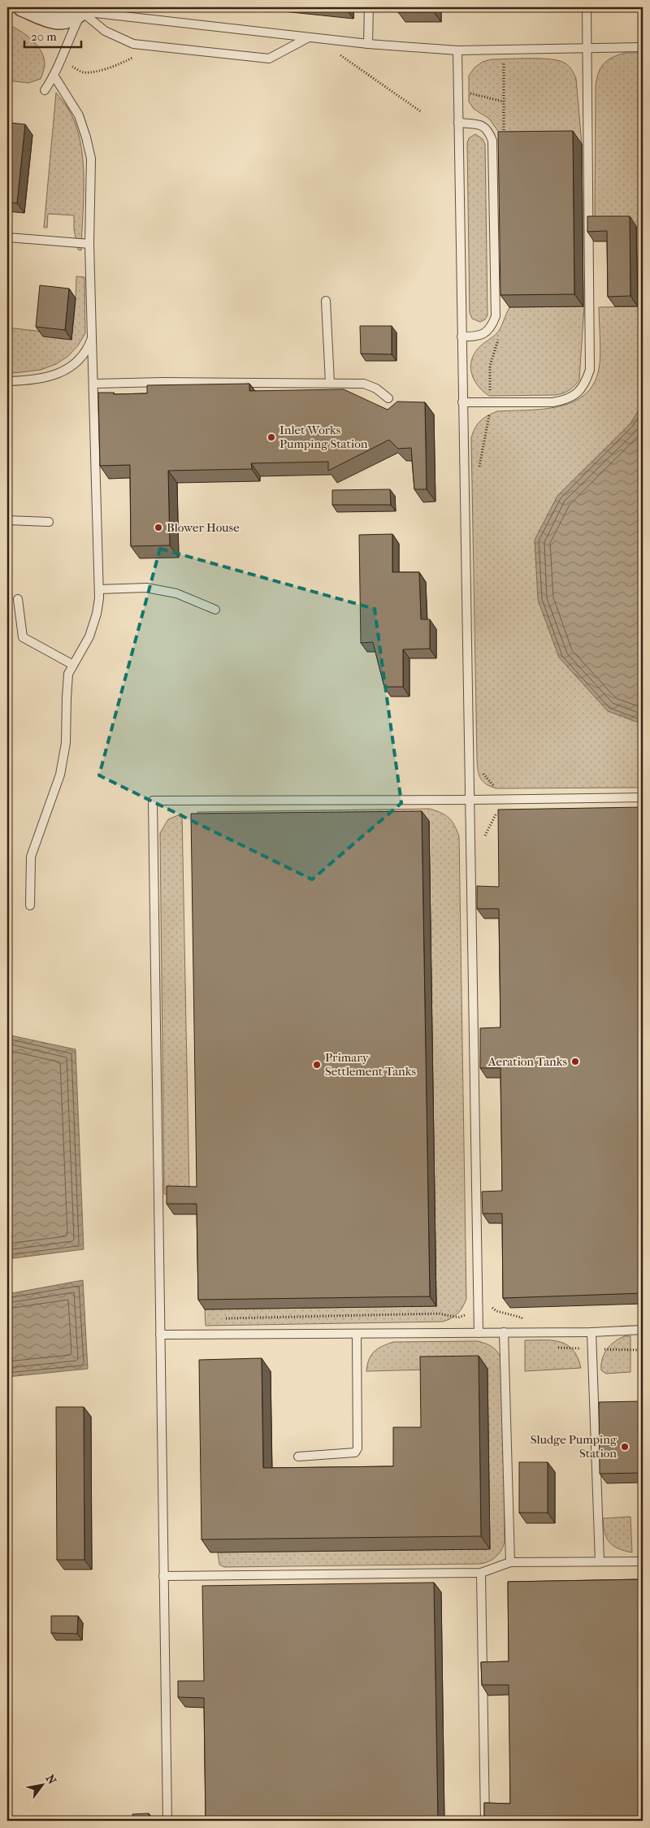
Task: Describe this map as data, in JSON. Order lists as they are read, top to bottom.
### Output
{
  "places": [
    "Inlet Works Pumping Station",
    "Blower House",
    "Aeration Tanks",
    "Primary Settlement Tanks",
    "Sludge Pumping Station"
  ],
  "scale_bar": "20 m",
  "north": "top right"
}
